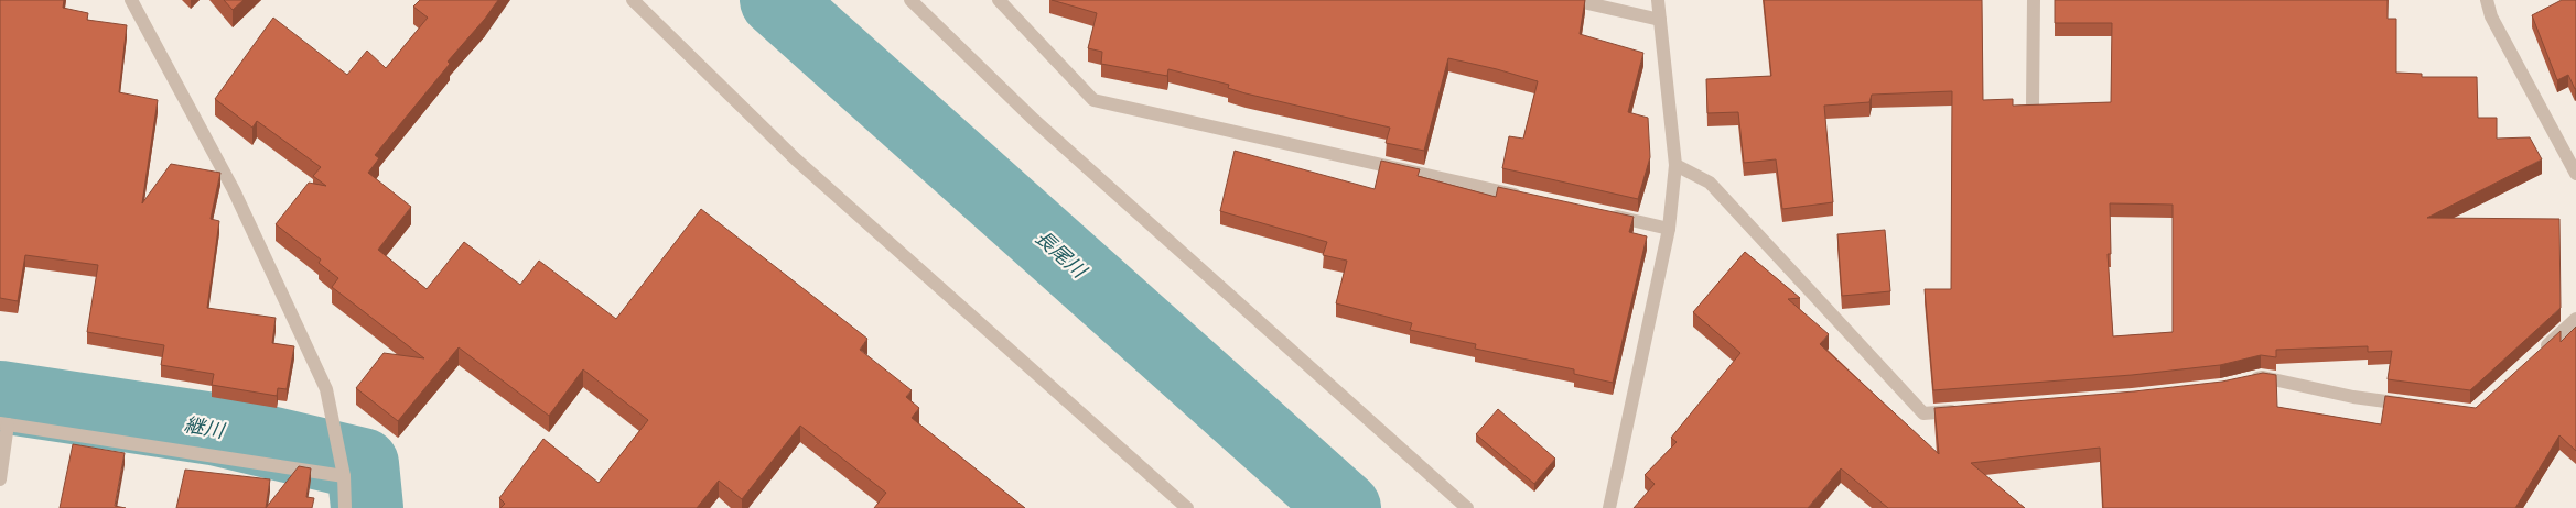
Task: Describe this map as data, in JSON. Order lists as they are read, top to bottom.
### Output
{
  "water": ["長尾川", "継川"]
}
